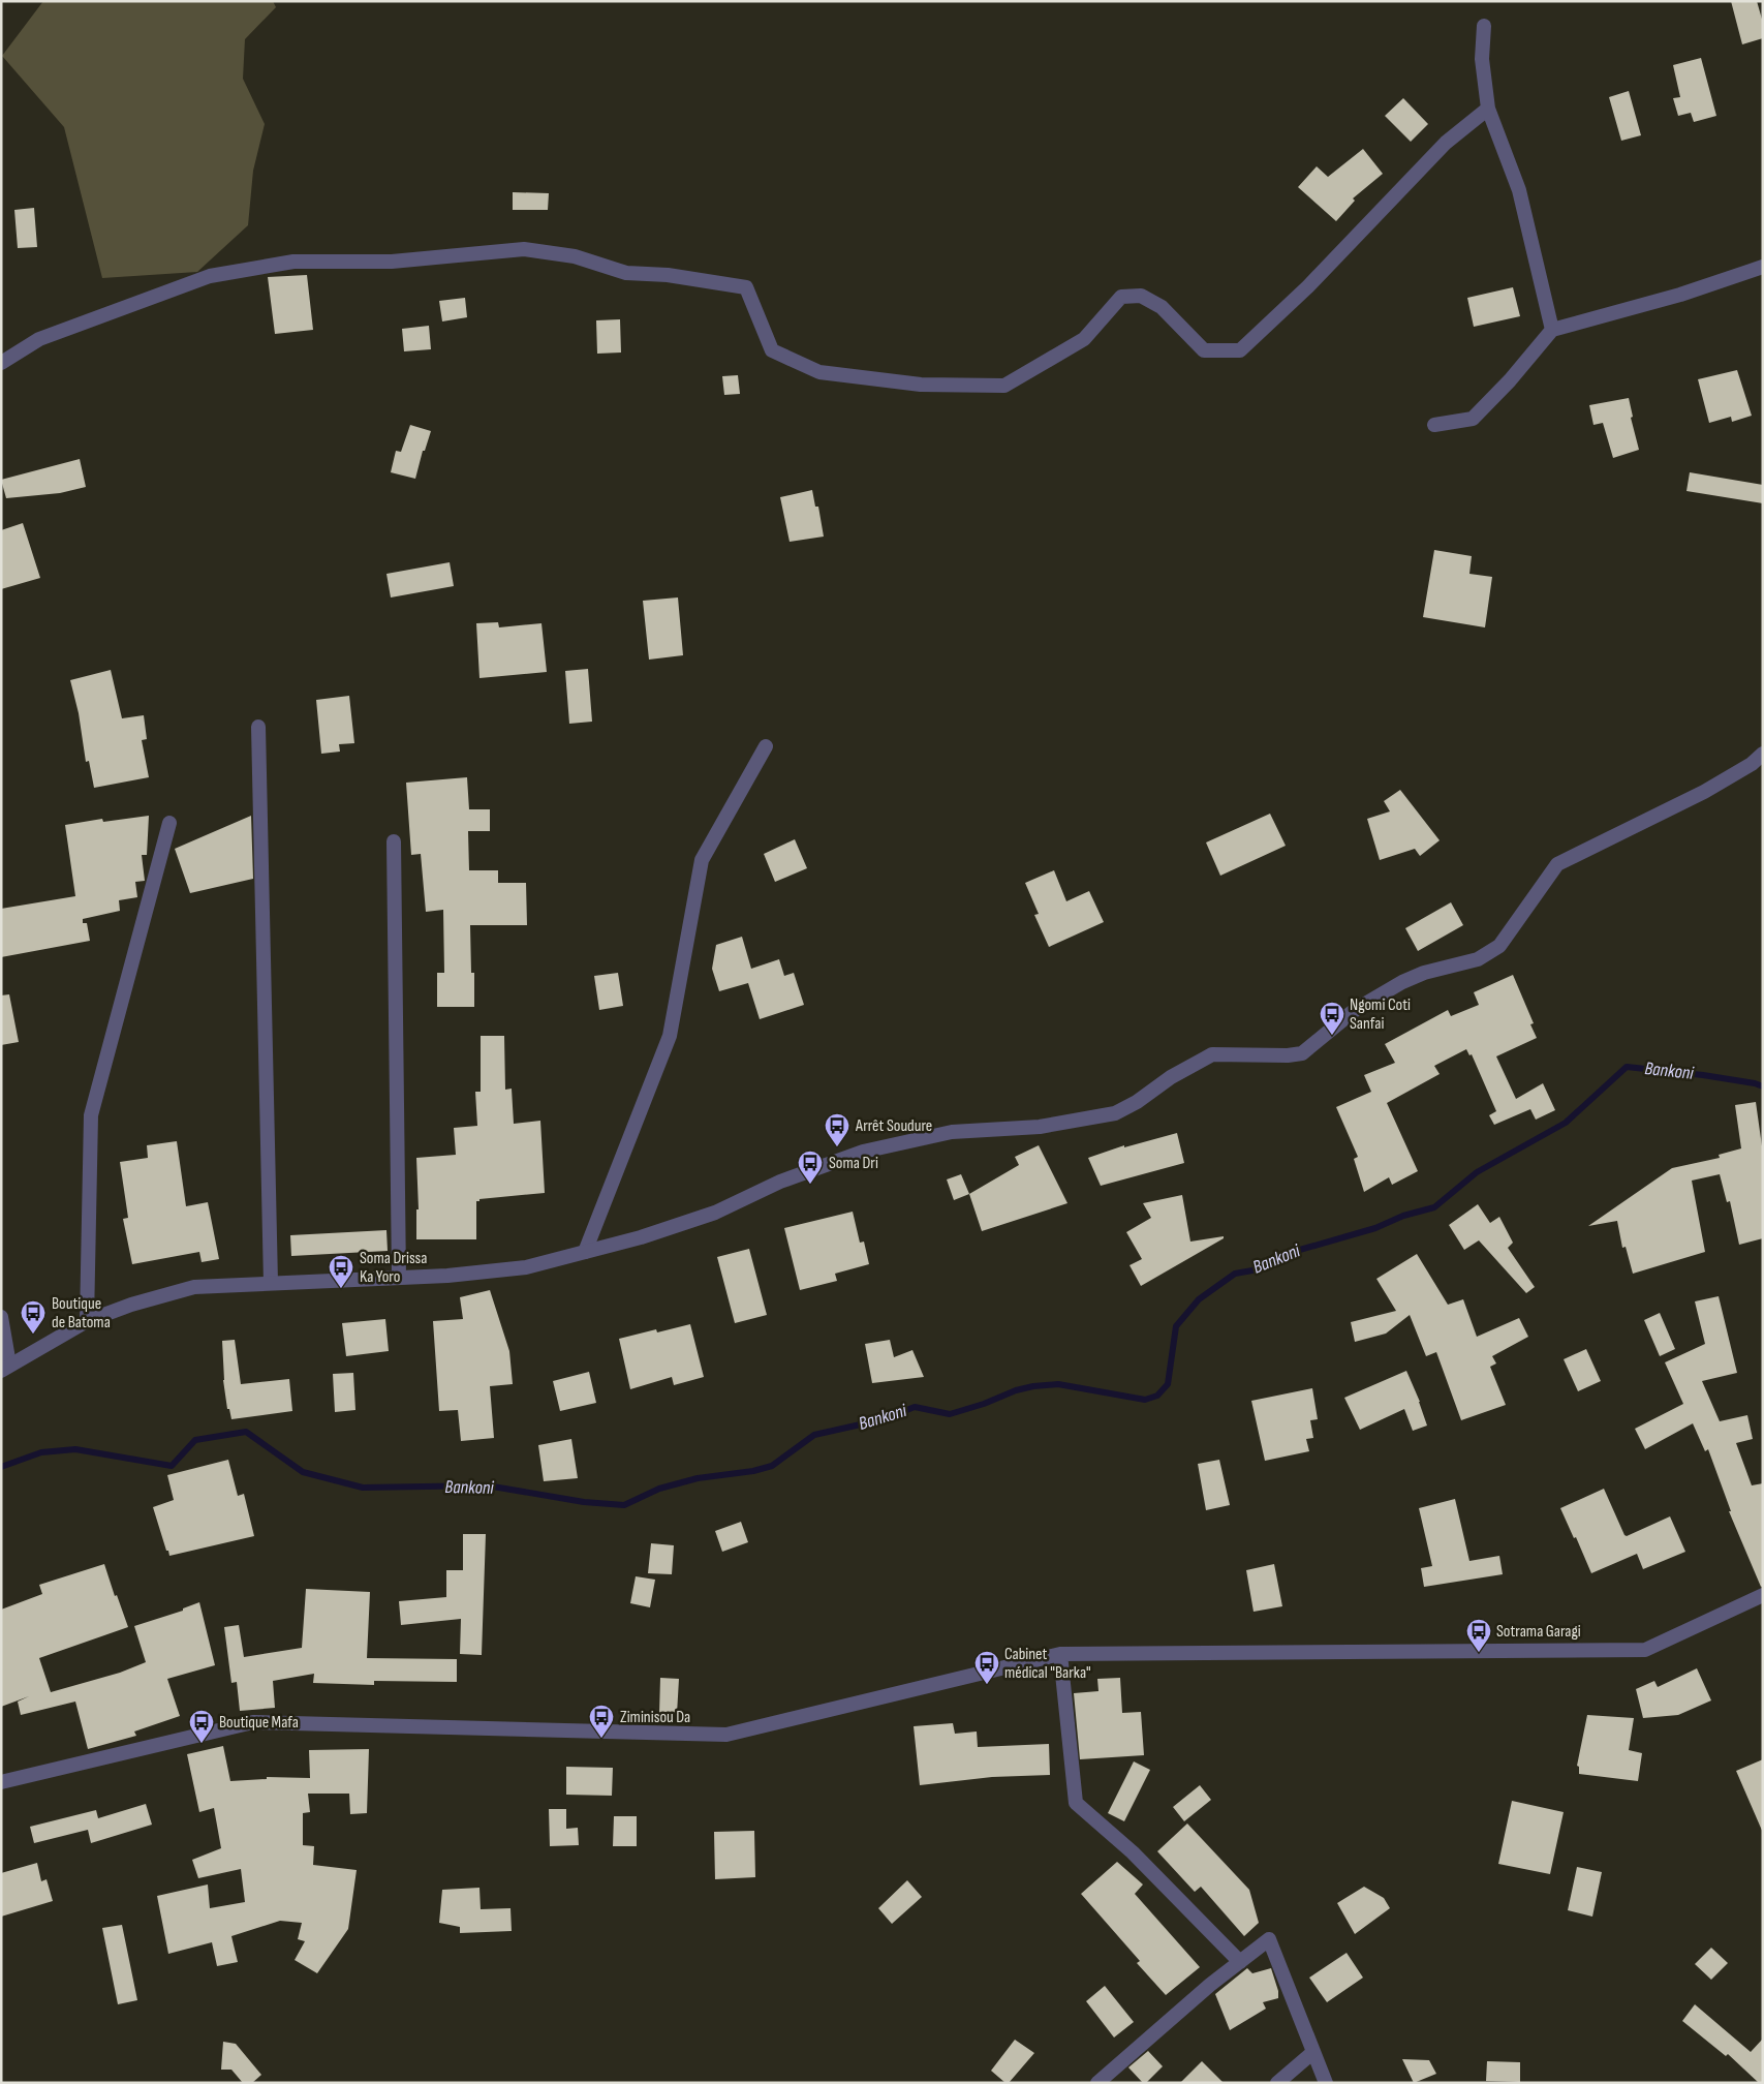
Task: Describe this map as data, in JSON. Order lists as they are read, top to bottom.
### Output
{
  "water": ["Bankoni"],
  "places": {
    "bus stop": [
      "Ngomi Coti Sanfai",
      "Arrêt Soudure",
      "Soma Dri",
      "Soma Drissa Ka Yoro",
      "Boutique de Batoma",
      "Sotrama Garagi",
      "Cabinet médical \"Barka\"",
      "Ziminisou Da",
      "Boutique Mafa"
    ]
  }
}
